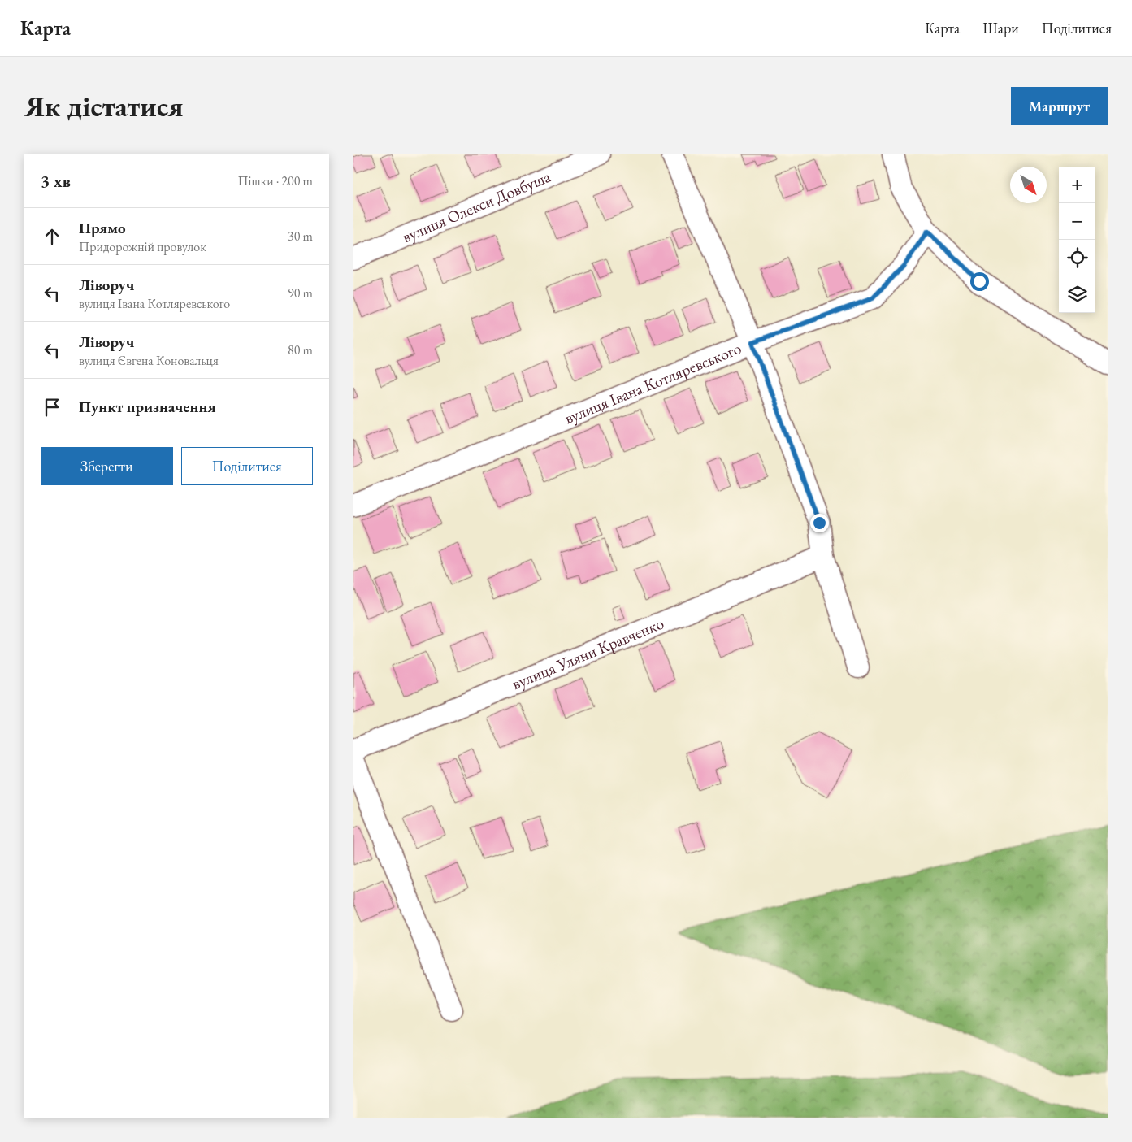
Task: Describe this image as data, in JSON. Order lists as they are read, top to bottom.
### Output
{
  "streets": {
    "street": ["вулиця Олекси Довбуша", "вулиця Івана Котляревського", "вулиця Уляни Кравченко"]
  },
  "north": "bottom right",
  "page": {
    "header": "Карта",
    "nav": ["Карта", "Шари", "Поділитися"],
    "buttons": [
      "Маршрут",
      ["Зберегти", "Поділитися"]
    ],
    "title": "Як дістатися",
    "heading": ["3 хв", "Пішки · 200 m"],
    "map_buttons": ["+", "−"],
    "list": [
      ["Прямо", "Придорожній провулок", "30 m"],
      ["Ліворуч", "вулиця Івана Котляревського", "90 m"],
      ["Ліворуч", "вулиця Євгена Коновальця", "80 m"],
      "Пункт призначення"
    ]
  }
}
